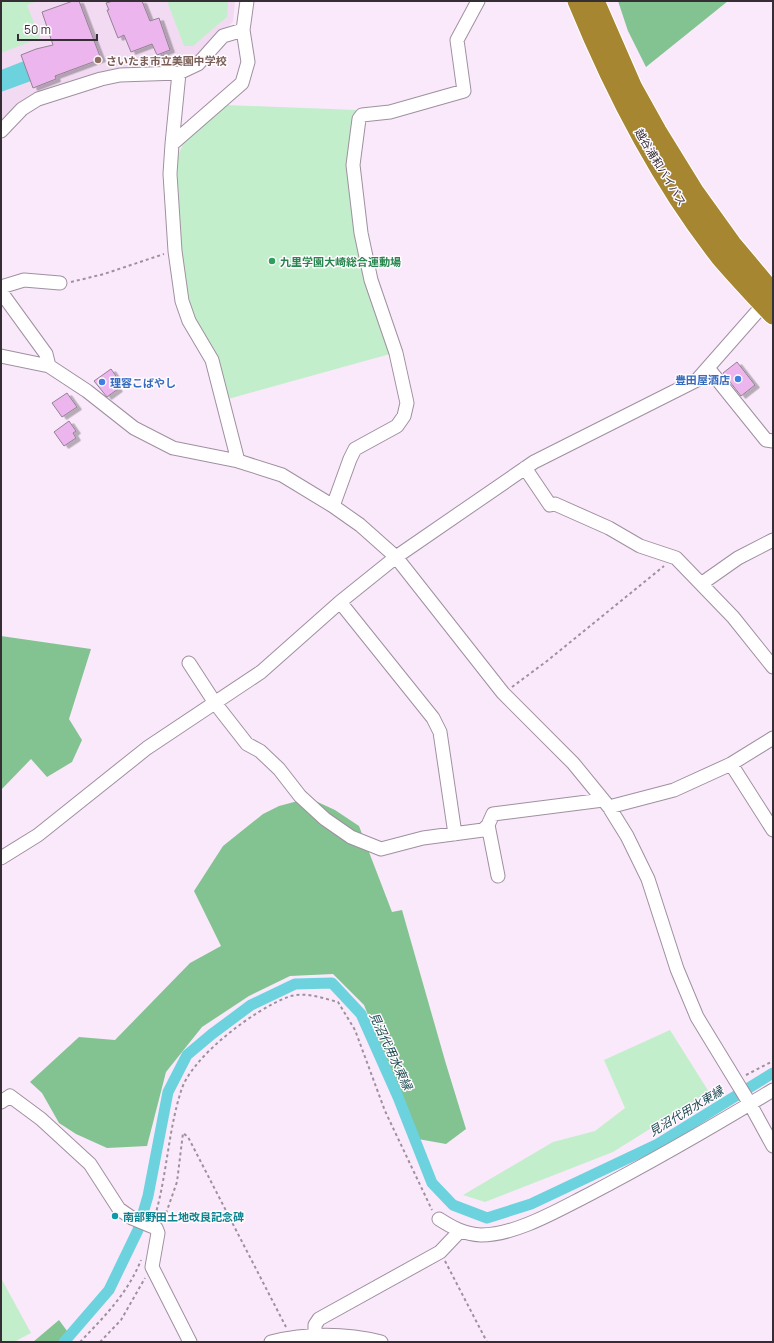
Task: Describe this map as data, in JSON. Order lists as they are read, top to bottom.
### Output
{
  "streets": {
    "highway": ["越谷浦和バイパス"]
  },
  "water": ["見沼代用水東縁"],
  "places": [
    "さいたま市立美園中学校",
    "九里学園大崎総合運動場",
    "豊田屋酒店",
    "理容こばやし",
    "南部野田土地改良記念碑"
  ],
  "scale_bar": "50 m"
}
